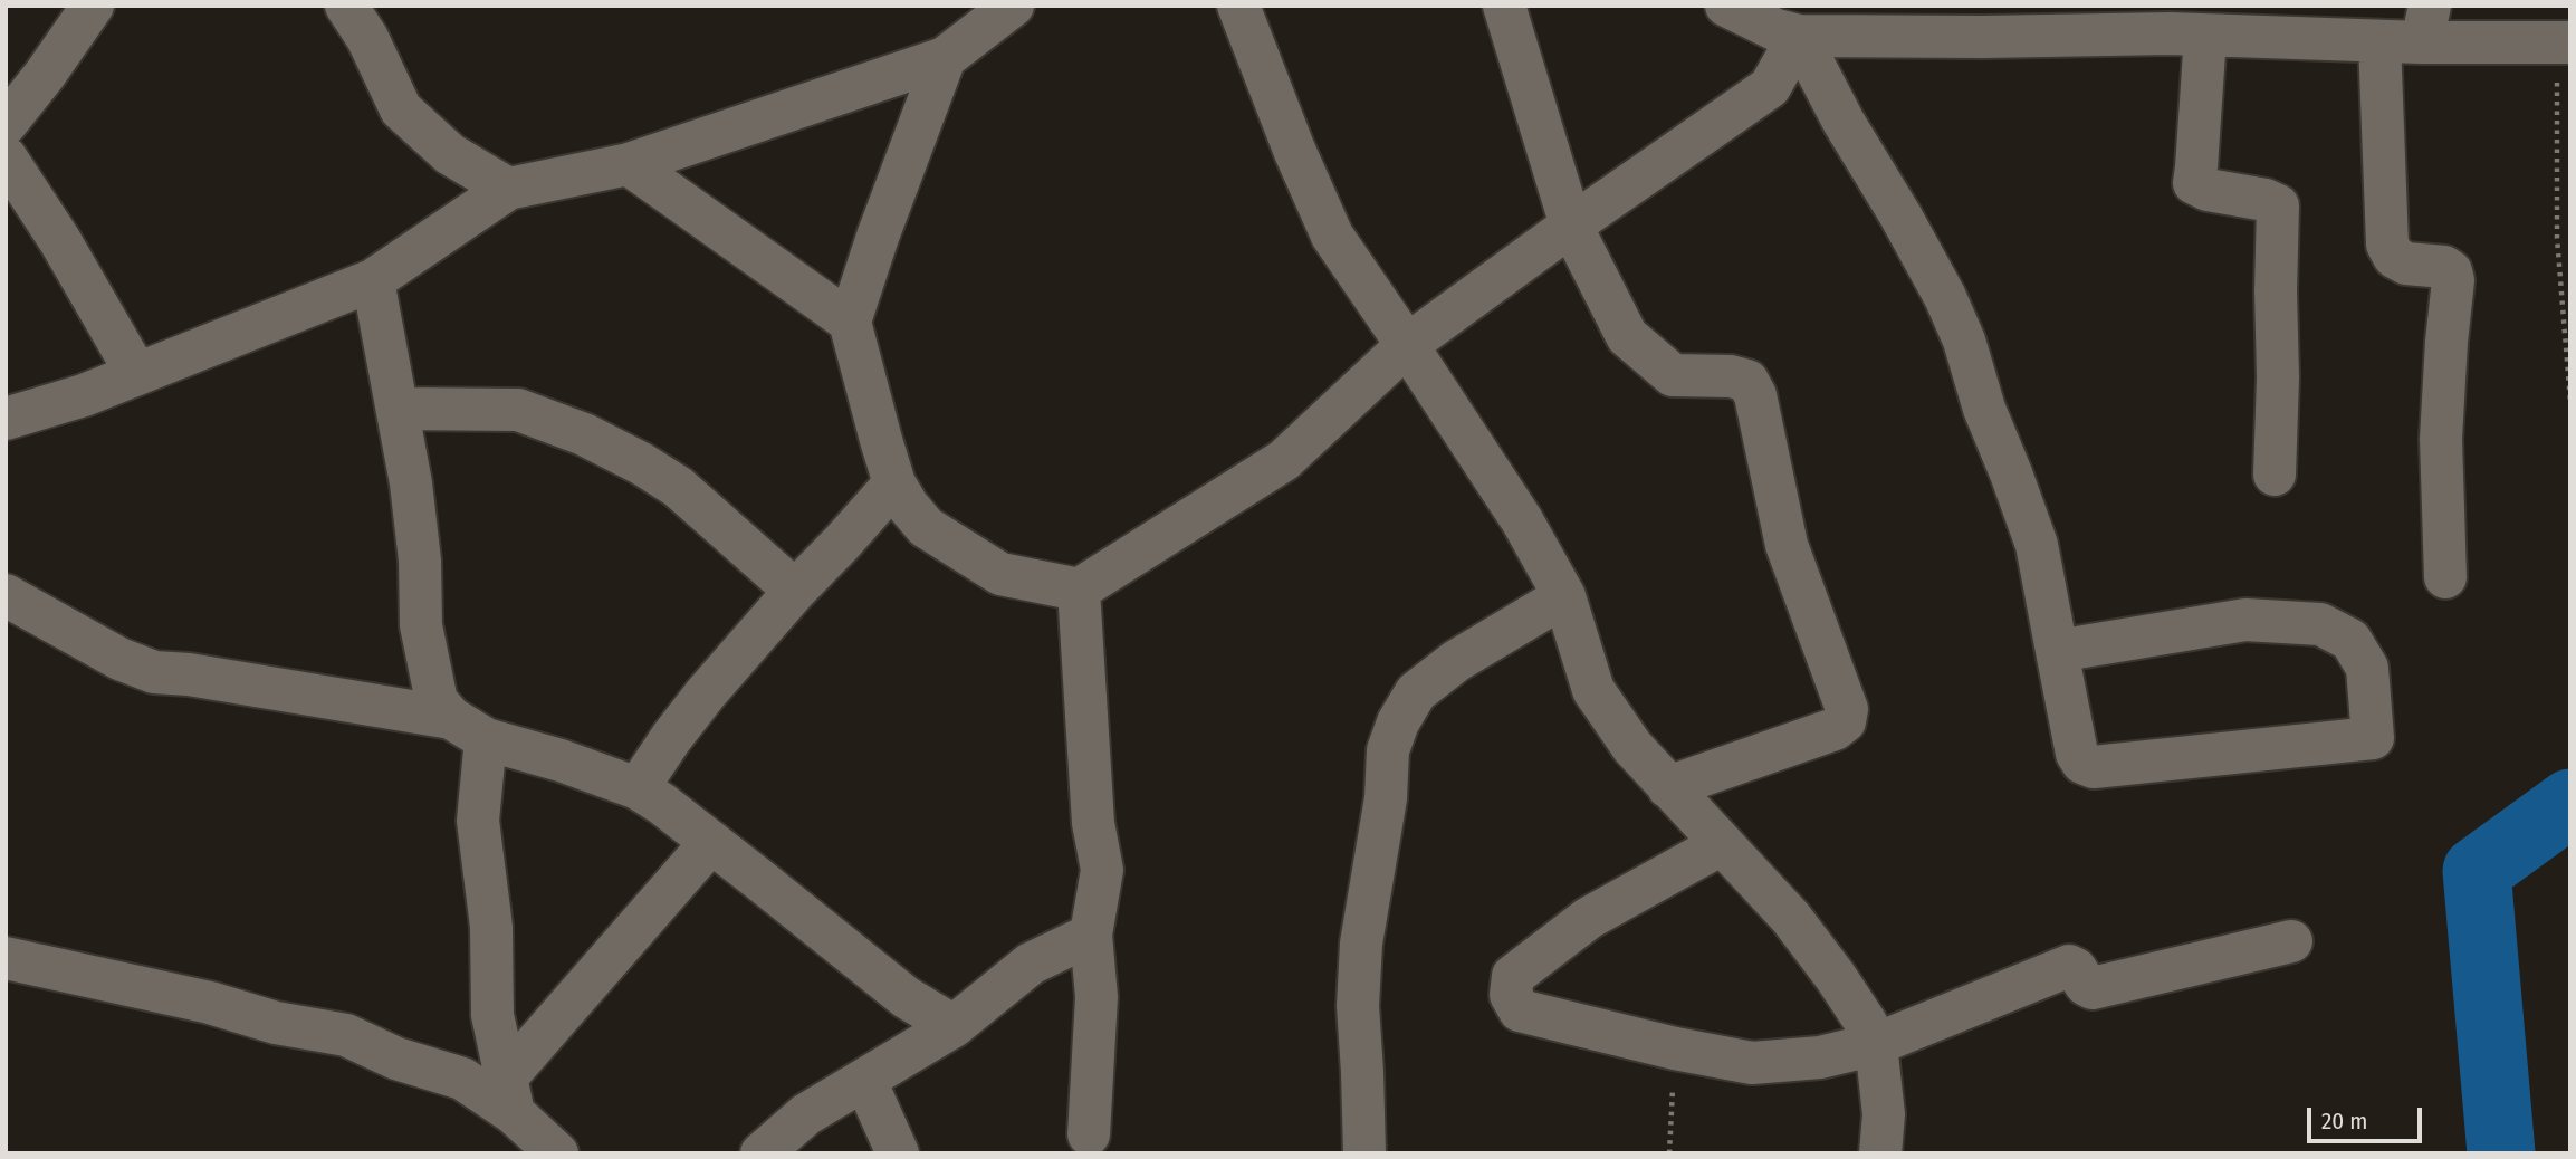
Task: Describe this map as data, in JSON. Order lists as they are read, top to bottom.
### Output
{
  "scale_bar": "20 m"
}
